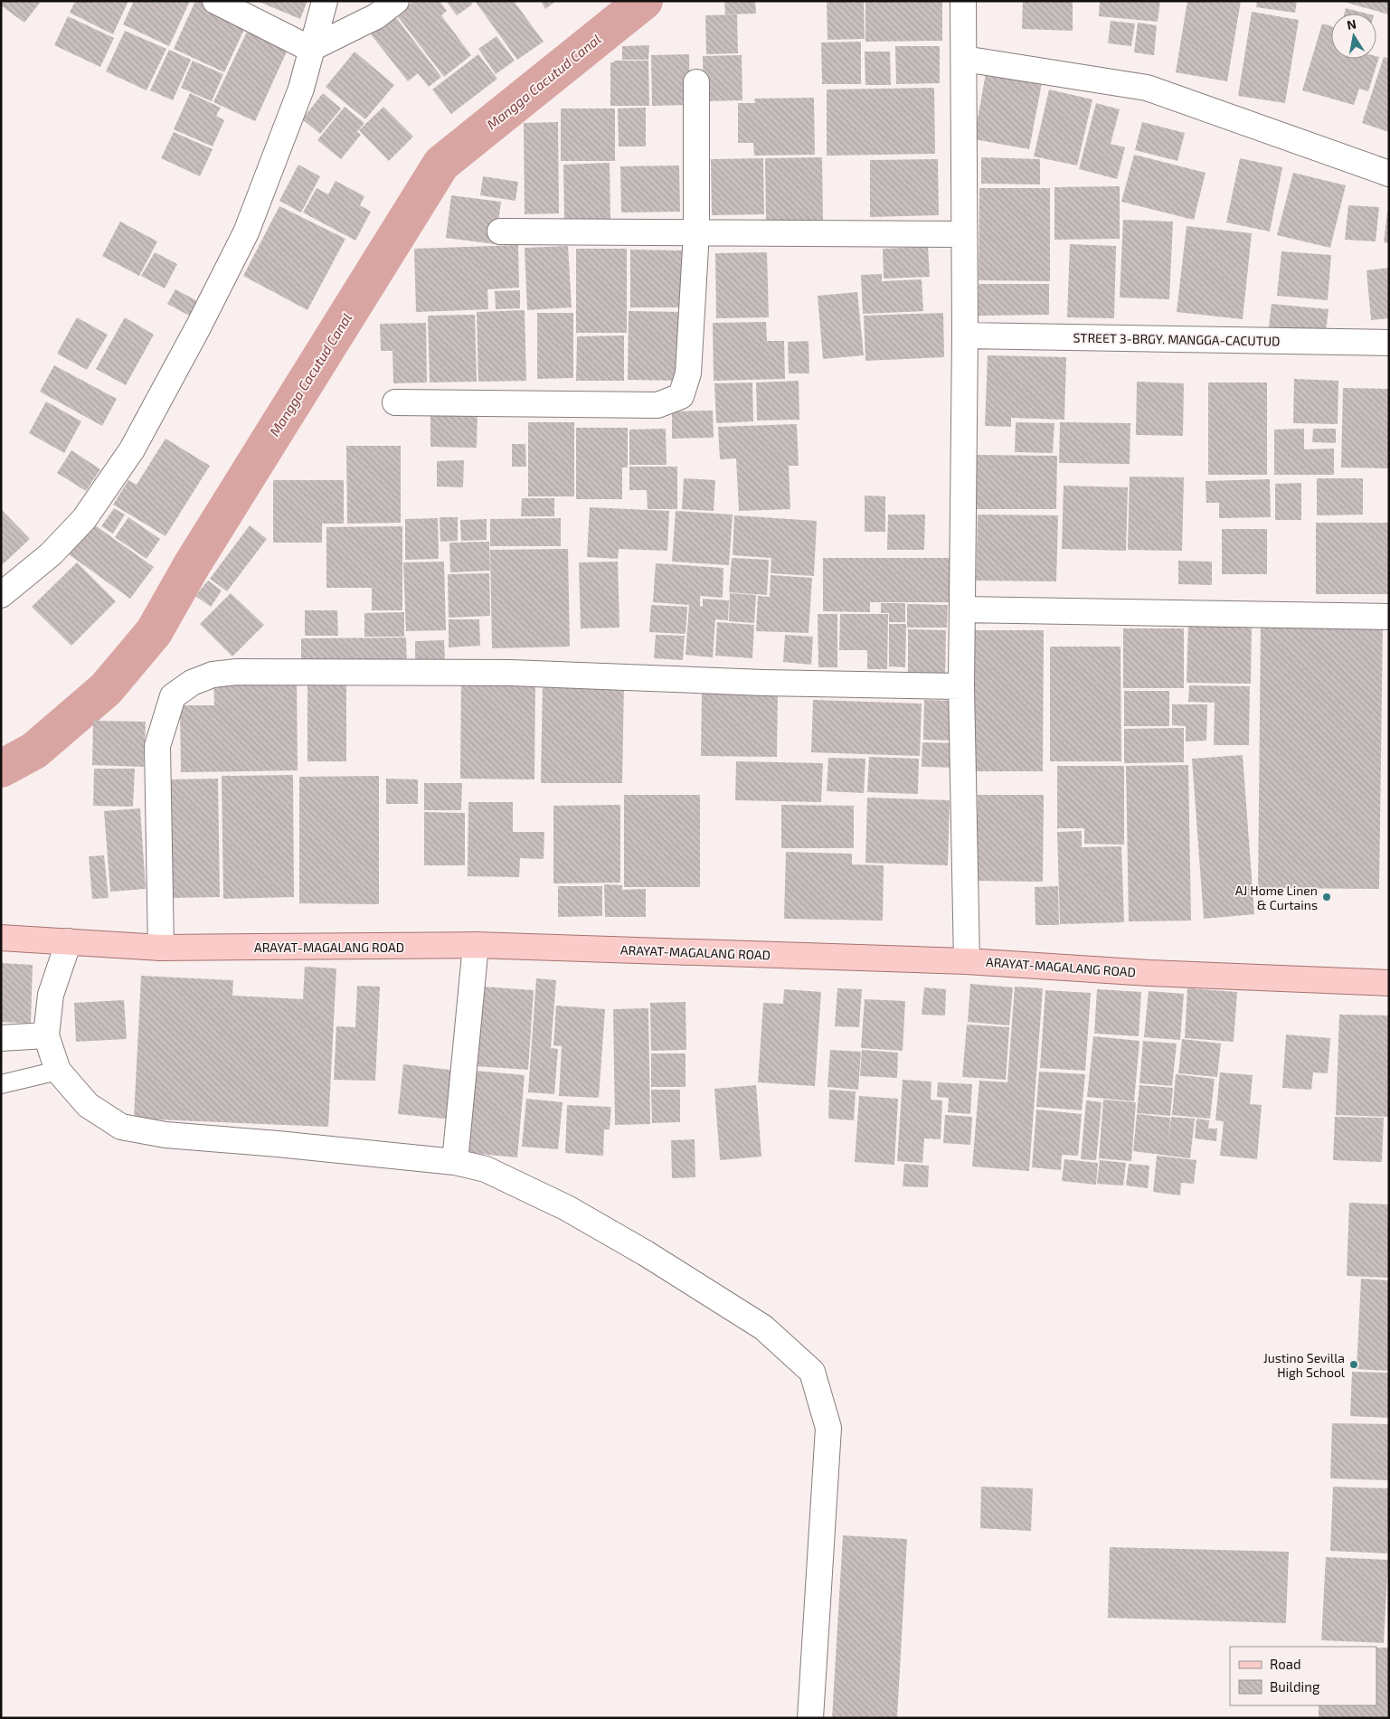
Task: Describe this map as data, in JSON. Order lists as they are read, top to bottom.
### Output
{
  "streets": {
    "main road": ["ARAYAT-MAGALANG ROAD"],
    "street": ["STREET 3-BRGY. MANGGA-CACUTUD"]
  },
  "water": ["Mangga Cacutud Canal"],
  "places": ["AJ Home Linen & Curtains", "Justino Sevilla High School"],
  "legend": ["Road", "Building"],
  "north": "top"
}
